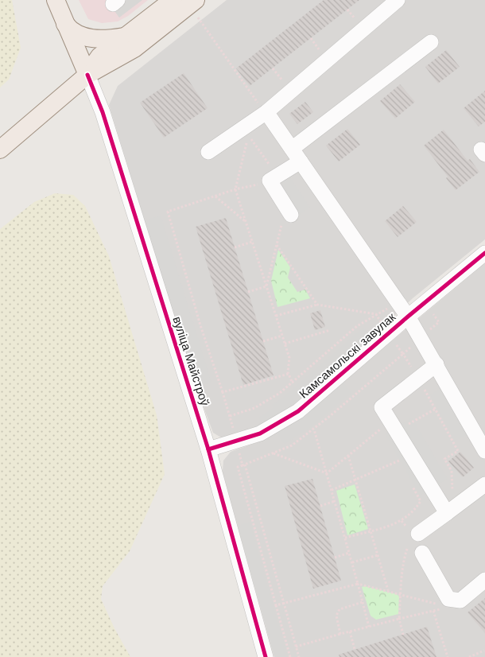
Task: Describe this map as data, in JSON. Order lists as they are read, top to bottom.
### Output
{
  "streets": {
    "street": ["Камсамольскі завулак", "вуліца Майстроў"]
  },
  "crossings": [
    ["Камсамольскі завулак", "вуліца Майстроў"]
  ]
}
